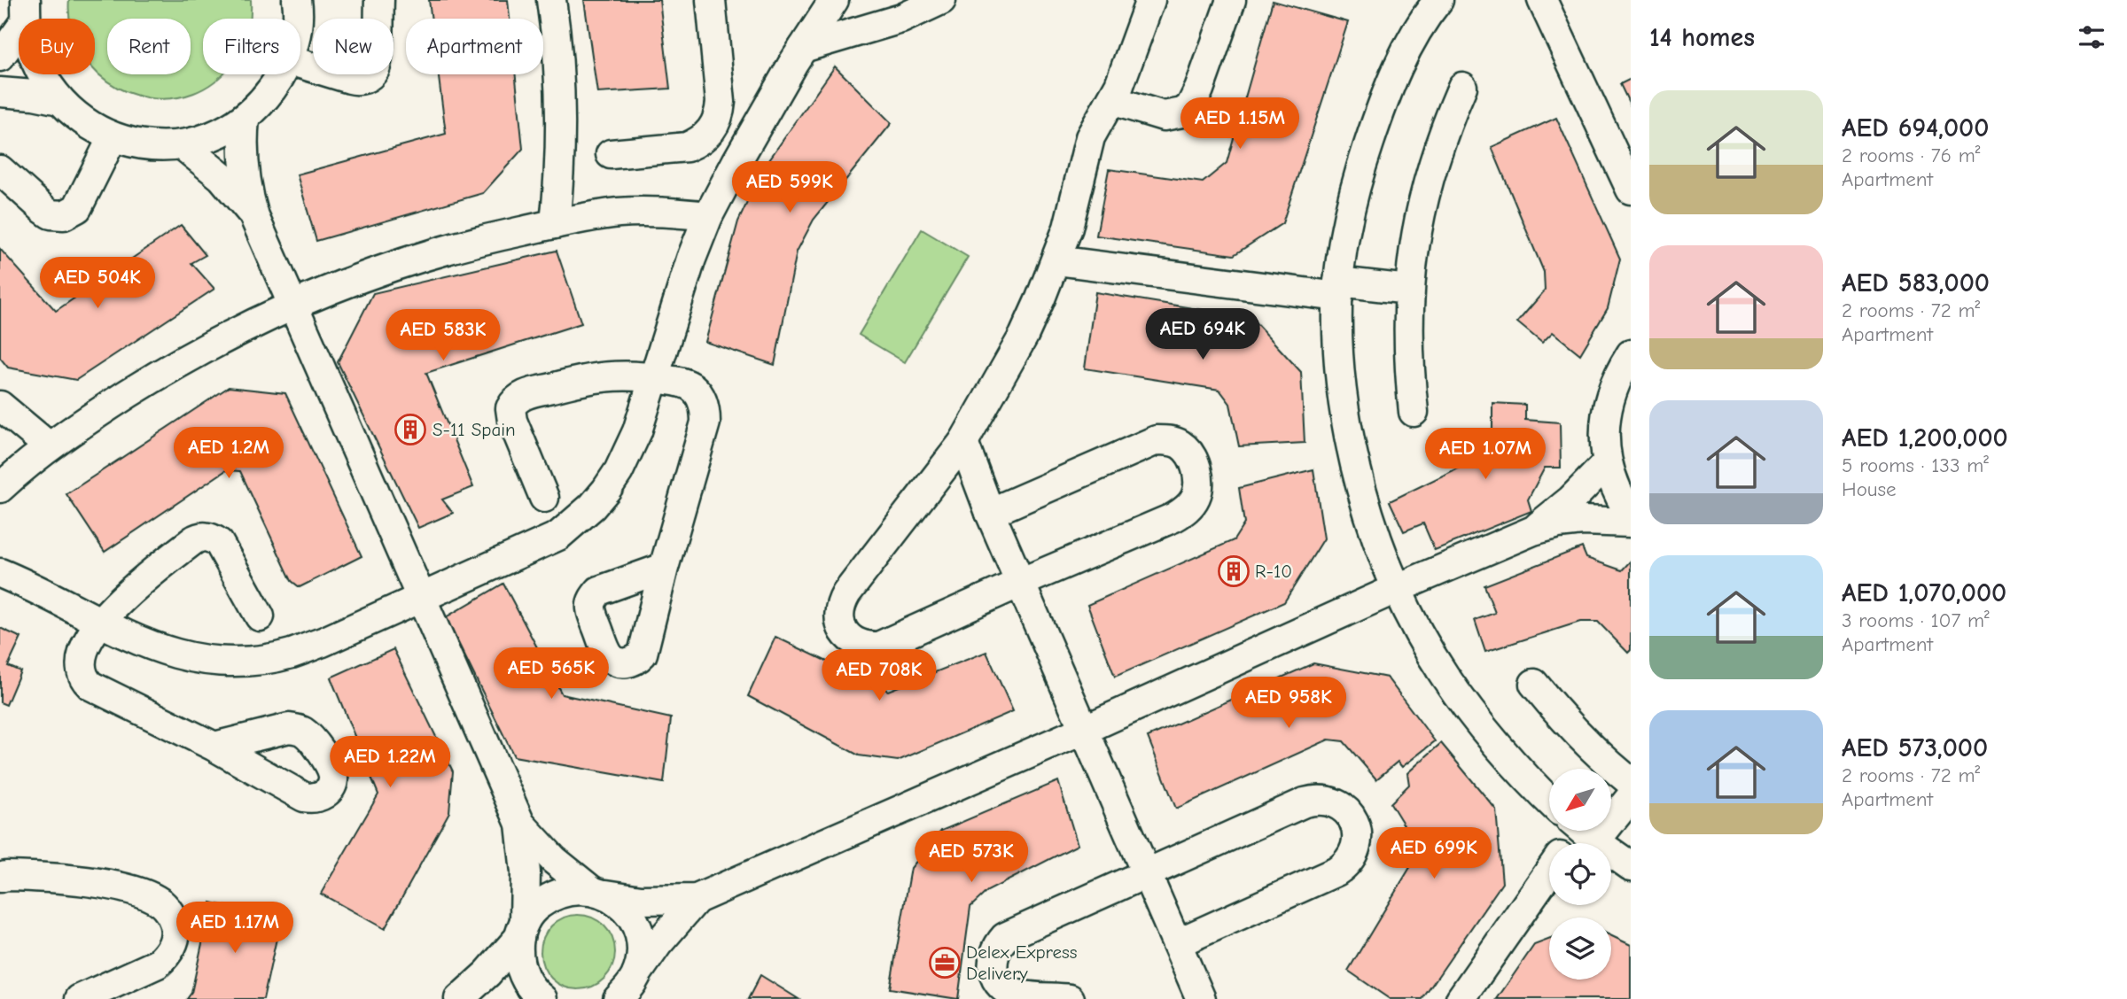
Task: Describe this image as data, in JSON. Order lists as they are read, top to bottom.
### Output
{
  "places": {
    "building": ["S-11 Spain", "R-10"],
    "office": ["Delex Express Delivery"]
  },
  "north": "bottom left",
  "page": {
    "heading": "14 homes",
    "chip": [
      "Buy",
      "Rent",
      "Filters",
      "New",
      "Apartment"
    ],
    "list": [
      {
        "name": "AED 694,000",
        "note": "2 rooms · 76 m² · Apartment"
      },
      {
        "name": "AED 583,000",
        "note": "2 rooms · 72 m² · Apartment"
      },
      {
        "name": "AED 1,200,000",
        "note": "5 rooms · 133 m² · House"
      },
      {
        "name": "AED 1,070,000",
        "note": "3 rooms · 107 m² · Apartment"
      },
      {
        "name": "AED 573,000",
        "note": "2 rooms · 72 m² · Apartment"
      }
    ],
    "price": [
      "AED 1.15M",
      "AED 599K",
      "AED 504K",
      "AED 694K",
      "AED 583K",
      "AED 1.2M",
      "AED 1.07M",
      "AED 565K",
      "AED 708K",
      "AED 958K",
      "AED 1.22M",
      "AED 699K",
      "AED 573K",
      "AED 1.17M"
    ]
  }
}
